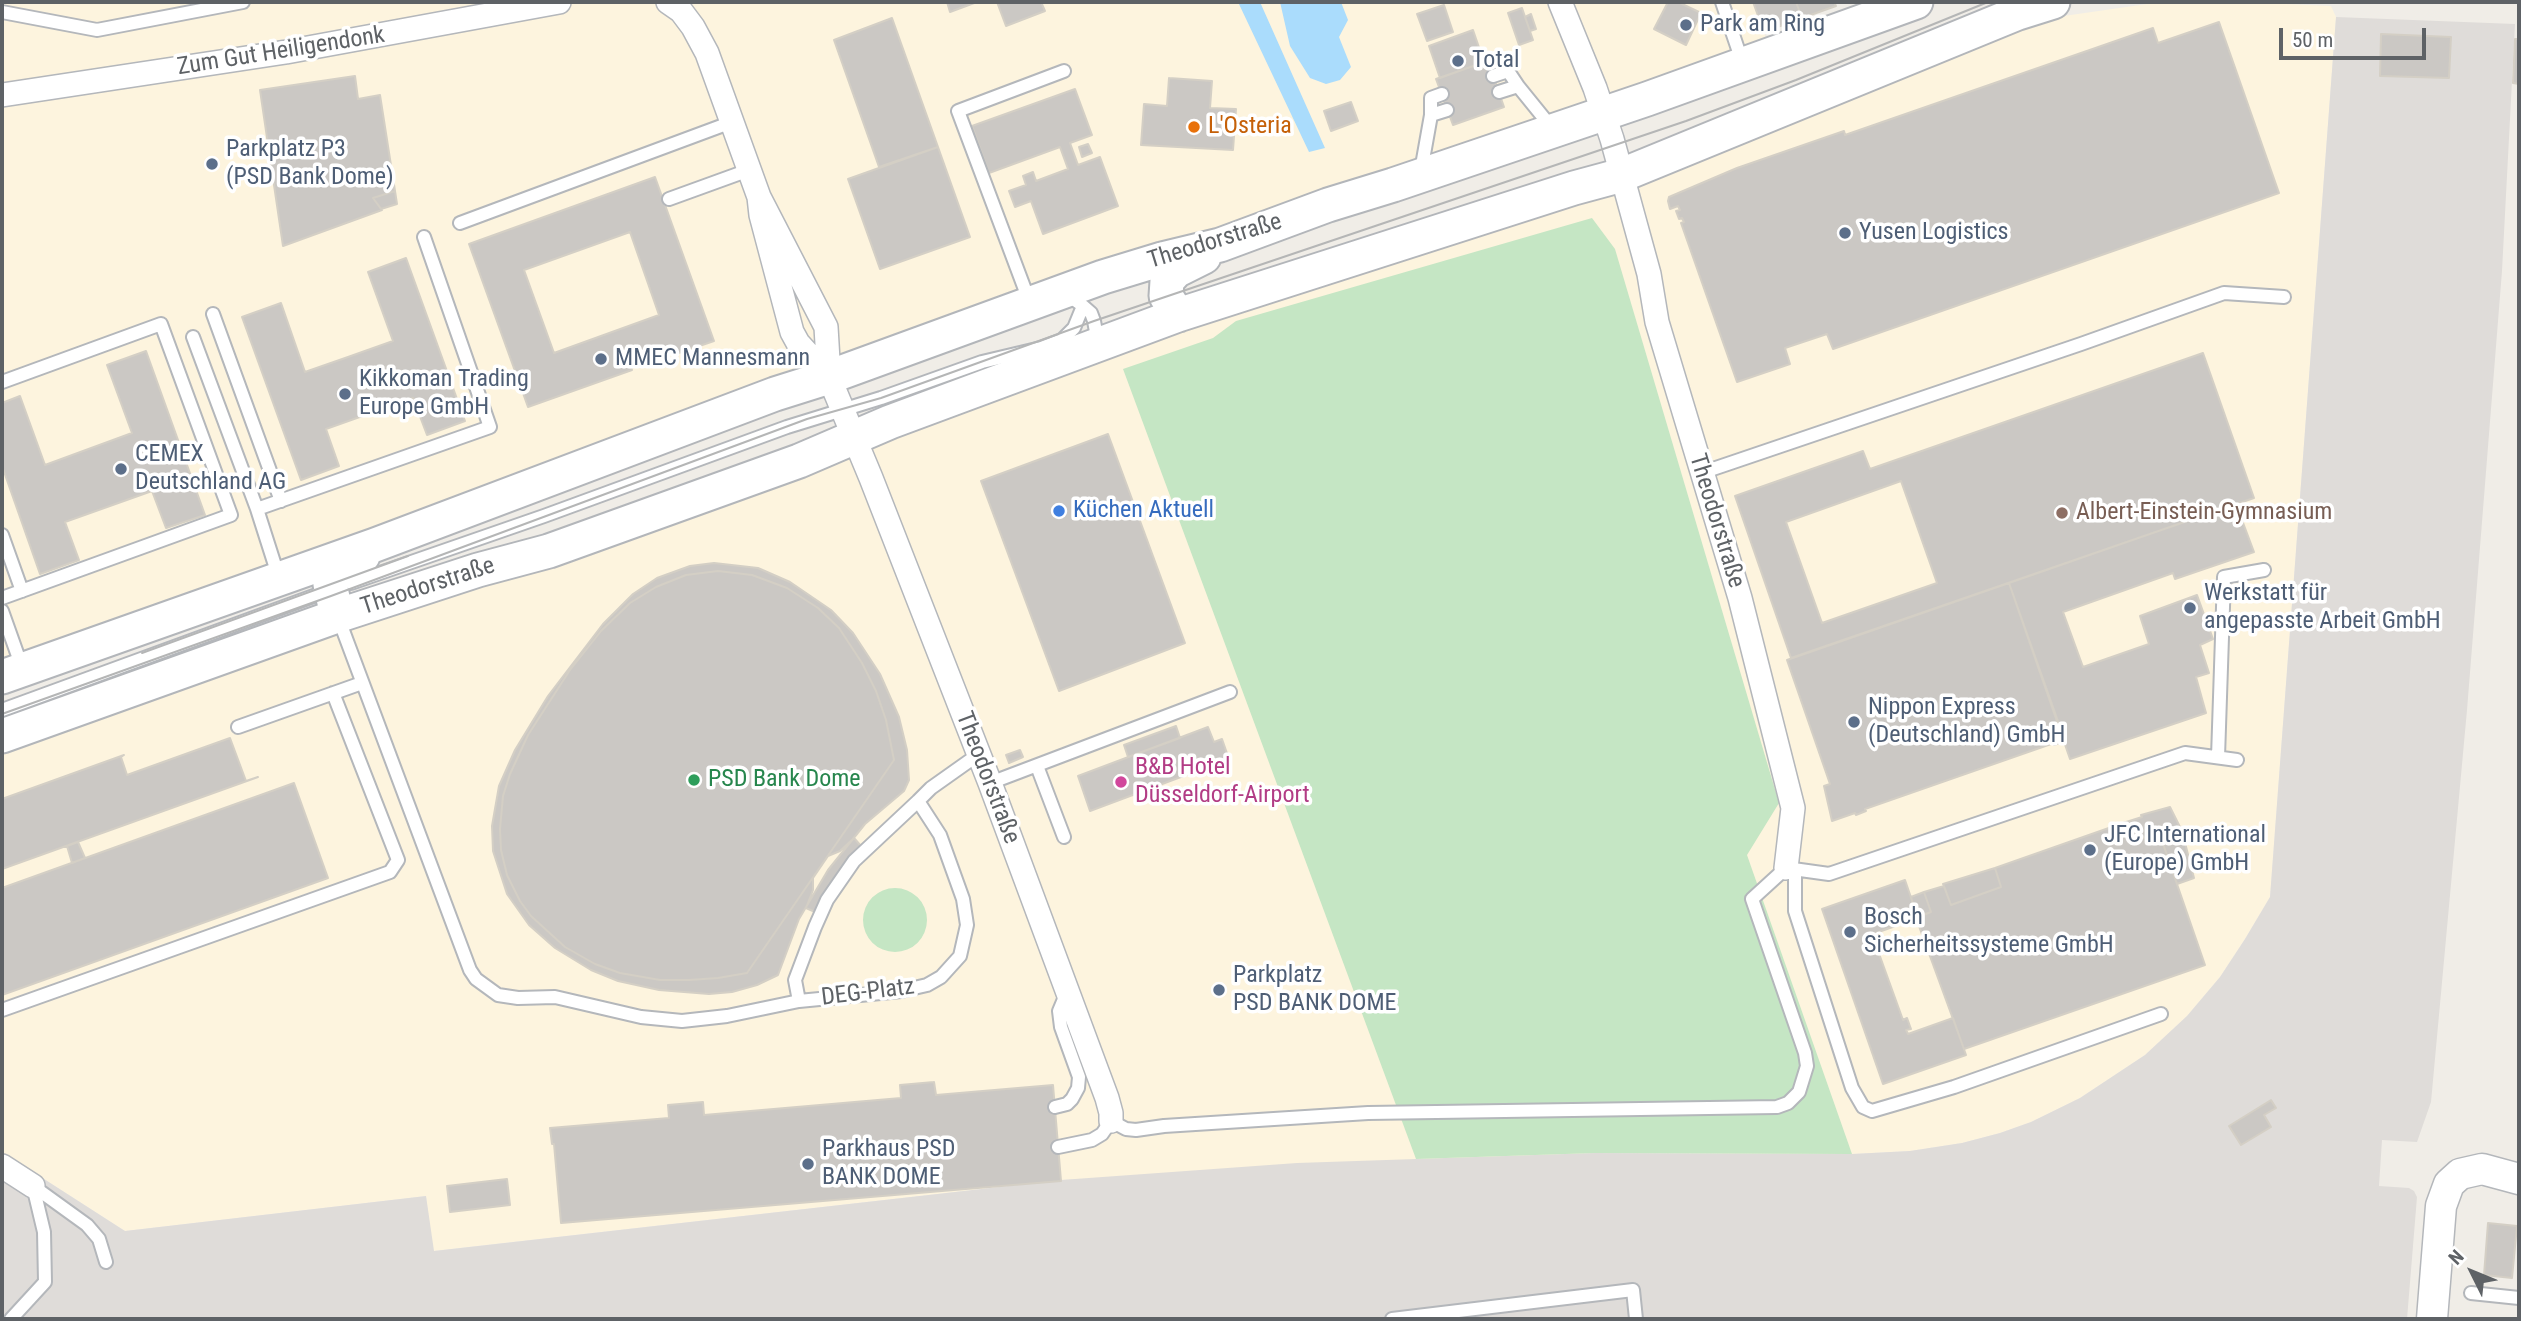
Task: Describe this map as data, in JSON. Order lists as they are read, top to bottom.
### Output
{
  "streets": {
    "main road": ["Theodorstraße"],
    "street": ["Zum Gut Heiligendonk"],
    "lane": ["DEG-Platz"]
  },
  "crossings": [
    ["Theodorstraße", "DEG-Platz"]
  ],
  "places": [
    "Park am Ring",
    "Total",
    "L'Osteria",
    "Parkplatz P3 (PSD Bank Dome)",
    "Yusen Logistics",
    "MMEC Mannesmann",
    "Kikkoman Trading Europe GmbH",
    "CEMEX Deutschland AG",
    "Küchen Aktuell",
    "Albert-Einstein-Gymnasium",
    "Werkstatt für angepasste Arbeit GmbH",
    "Nippon Express (Deutschland) GmbH",
    "PSD Bank Dome",
    "B&B Hotel Düsseldorf-Airport",
    "JFC International (Europe) GmbH",
    "Bosch Sicherheitssysteme GmbH",
    "Parkplatz PSD BANK DOME",
    "Parkhaus PSD BANK DOME"
  ],
  "scale_bar": "50 m",
  "north": "top left"
}
